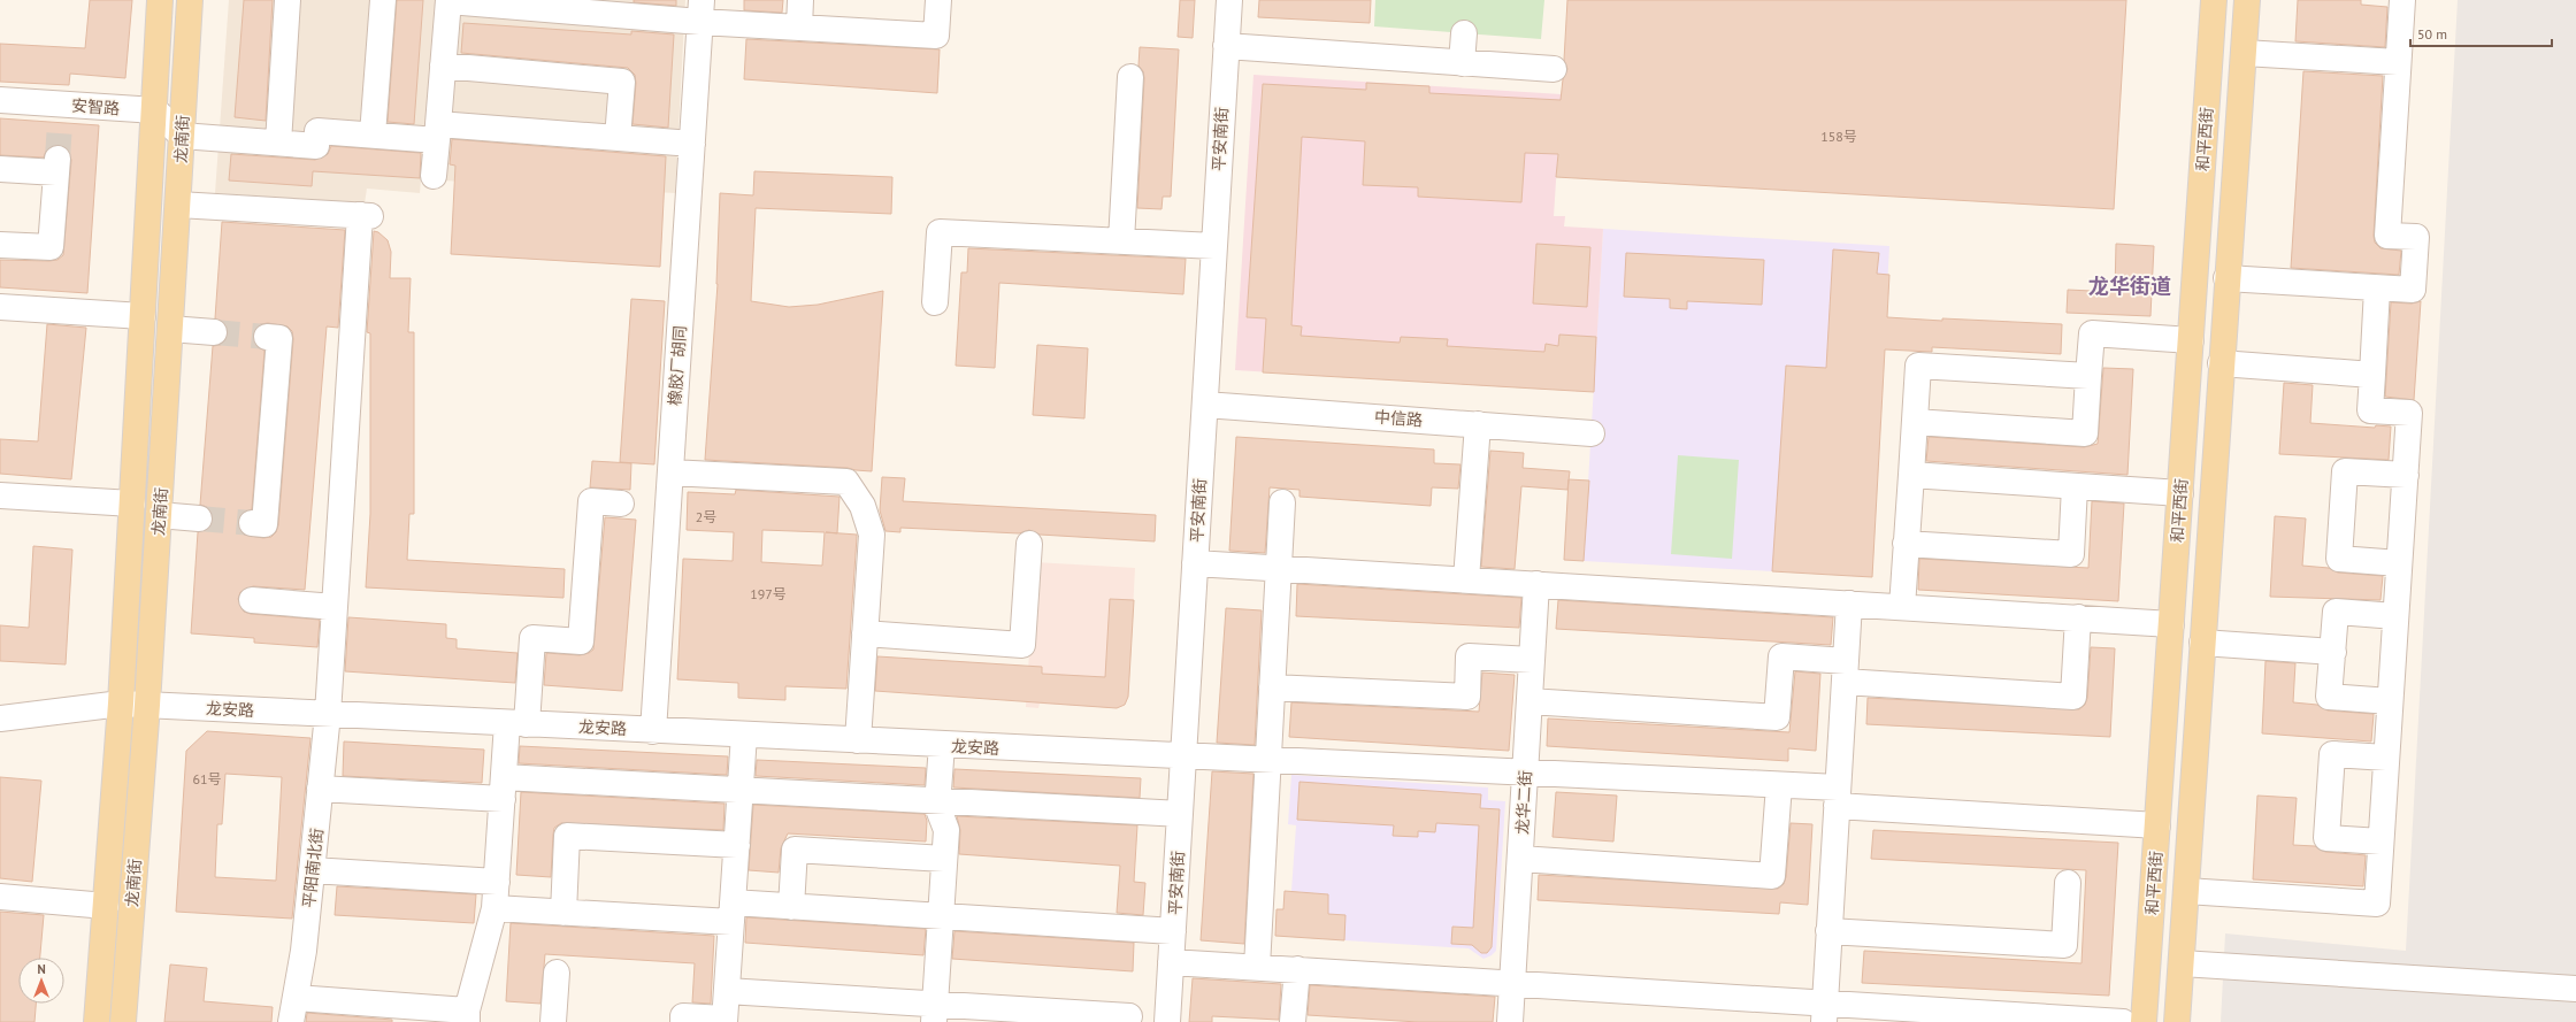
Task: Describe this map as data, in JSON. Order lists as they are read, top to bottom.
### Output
{
  "streets": {
    "main road": ["龙南街", "和平西街"],
    "street": [
      "安智路",
      "平安南街",
      "橡胶厂胡同",
      "中信路",
      "龙安路",
      "龙华二街",
      "平阳南北街"
    ]
  },
  "crossings": [
    ["安智路", "龙南街"],
    ["龙南街", "龙安路"],
    ["龙南街", "平阳南北街"],
    ["平安南街", "中信路"],
    ["平安南街", "龙安路"],
    ["和平西街", "龙安路"],
    ["橡胶厂胡同", "龙安路"],
    ["龙安路", "龙华二街"],
    ["龙安路", "平阳南北街"]
  ],
  "districts": ["龙华街道"],
  "house_numbers": [
    "158号",
    "2号",
    "197号",
    "61号"
  ],
  "scale_bar": "50 m",
  "north": "top"
}
